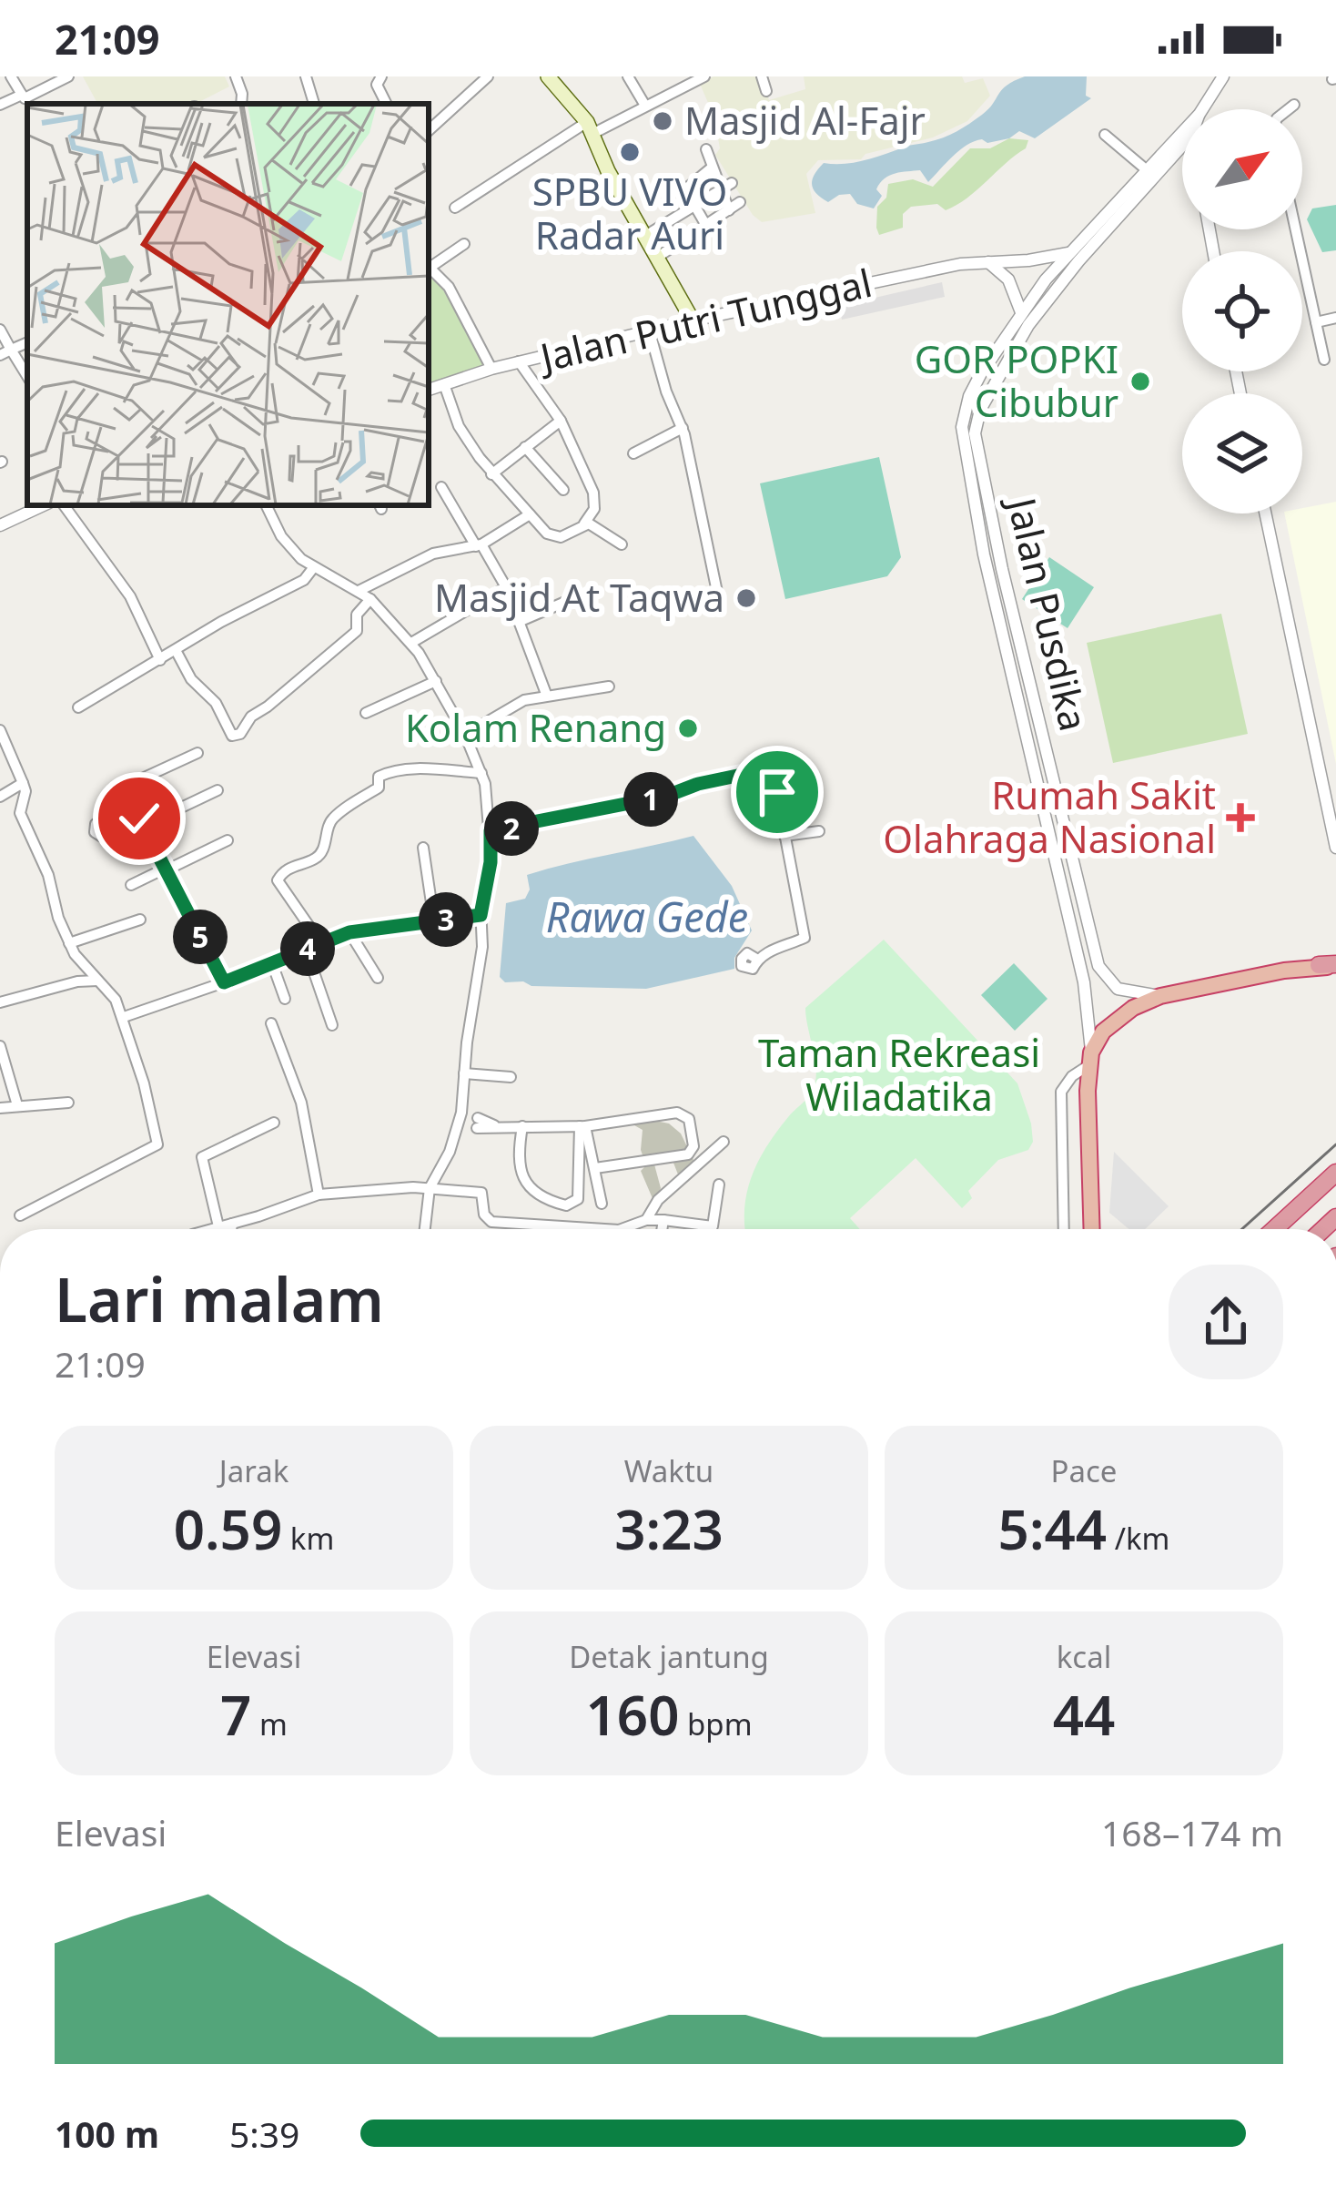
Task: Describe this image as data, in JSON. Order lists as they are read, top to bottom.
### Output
{
  "streets": {
    "highway": ["Jalan Pusdika"],
    "street": ["Jalan Putri Tunggal"]
  },
  "water": ["Rawa Gede"],
  "parks": ["Taman Rekreasi Wiladatika"],
  "places": {
    "other": [
      "Masjid Al-Fajr",
      "SPBU VIVO Radar Auri",
      "GOR POPKI Cibubur",
      "Masjid At Taqwa",
      "Kolam Renang"
    ],
    "health": ["Rumah Sakit Olahraga Nasional"]
  },
  "north": "top right",
  "page": {
    "status": "21:09",
    "pins": [
      "1",
      "2",
      "3",
      "5",
      "4"
    ],
    "heading": ["Lari malam", "21:09"],
    "stats": [
      ["Jarak", "0.59 km"],
      ["Waktu", "3:23"],
      ["Pace", "5:44 /km"],
      ["Elevasi", "7 m"],
      ["Detak jantung", "160 bpm"],
      ["kcal", "44"]
    ],
    "chart": ["Elevasi", "168–174 m"],
    "list": [
      {
        "name": "100 m",
        "note": "5:39"
      }
    ]
  }
}
